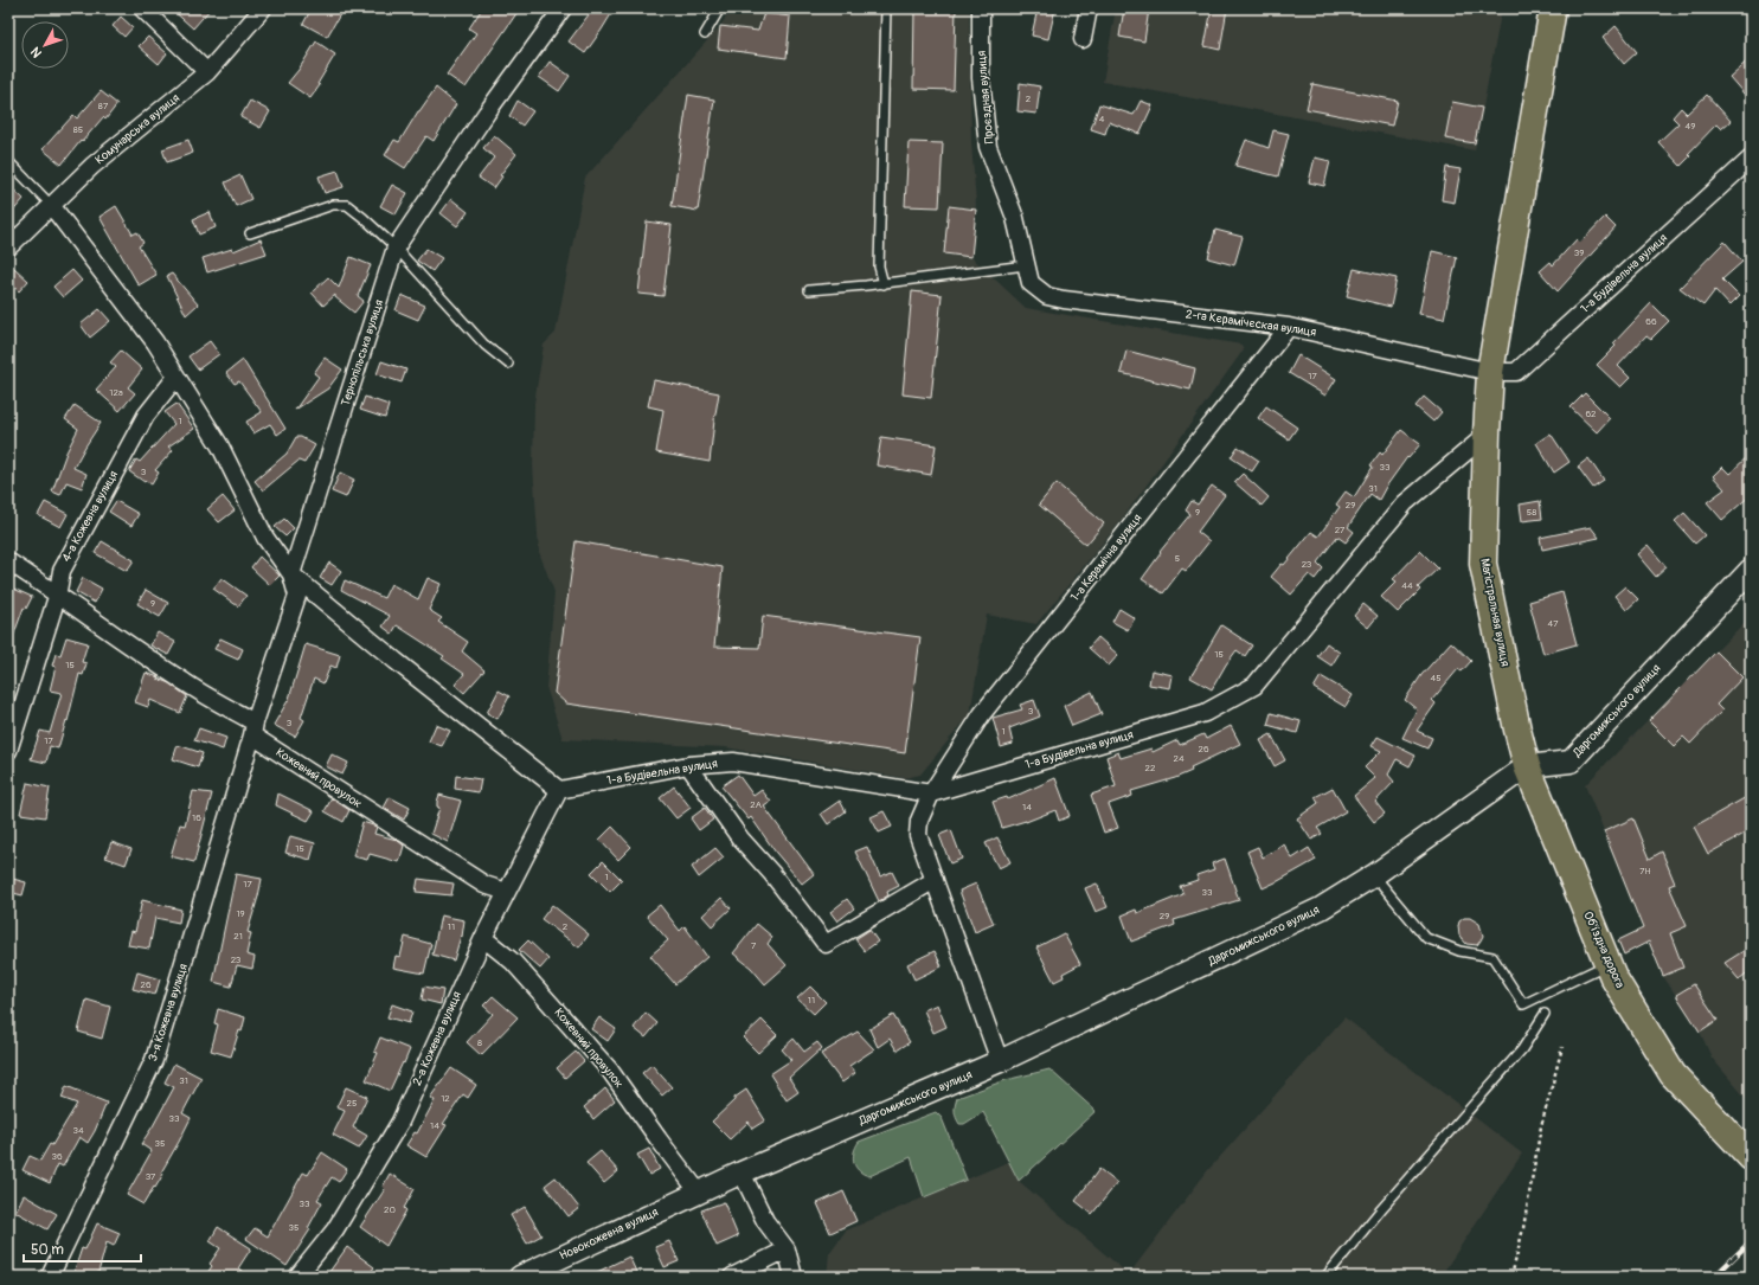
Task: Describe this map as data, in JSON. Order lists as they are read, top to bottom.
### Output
{
  "streets": {
    "main road": ["Магістральная вулиця", "Об'їздна дорога"],
    "street": [
      "Проєздная вулиця",
      "Комунарська вулиця",
      "1-а Будівельна вулиця",
      "2-га Кєрамічєская вулиця",
      "Тернопільська вулиця",
      "4-а Кожевна вулиця",
      "1-а Керамічна вулиця",
      "Даргомижського вулиця",
      "Кожевний провулок",
      "3-я Кожевна вулиця",
      "2-а Кожевна вулиця",
      "Новокожевна вулиця"
    ]
  },
  "crossings": [
    ["Проєздная вулиця", "2-га Кєрамічєская вулиця"],
    ["1-а Будівельна вулиця", "2-га Кєрамічєская вулиця"],
    ["1-а Будівельна вулиця", "1-а Керамічна вулиця"],
    ["1-а Будівельна вулиця", "Магістральная вулиця"],
    ["1-а Будівельна вулиця", "2-а Кожевна вулиця"],
    ["2-га Кєрамічєская вулиця", "1-а Керамічна вулиця"],
    ["2-га Кєрамічєская вулиця", "Магістральная вулиця"],
    ["4-а Кожевна вулиця", "Кожевний провулок"],
    ["1-а Керамічна вулиця", "Даргомижського вулиця"],
    ["Магістральная вулиця", "Даргомижського вулиця"],
    ["Магістральная вулиця", "Об'їздна дорога"],
    ["Даргомижського вулиця", "Кожевний провулок"],
    ["Даргомижського вулиця", "Об'їздна дорога"],
    ["Даргомижського вулиця", "Новокожевна вулиця"],
    ["Кожевний провулок", "3-я Кожевна вулиця"],
    ["Кожевний провулок", "2-а Кожевна вулиця"],
    ["Кожевний провулок", "Новокожевна вулиця"]
  ],
  "house_numbers": [
    "2",
    "87",
    "4",
    "49",
    "85",
    "39",
    "66",
    "17",
    "12а",
    "62",
    "1",
    "33",
    "3",
    "31",
    "29",
    "9",
    "58",
    "27",
    "5",
    "23",
    "44",
    "9",
    "47",
    "15",
    "15",
    "45",
    "3",
    "3",
    "1",
    "17",
    "26",
    "24",
    "22",
    "2А",
    "14",
    "16",
    "15",
    "7Н",
    "1",
    "17",
    "33",
    "19",
    "29",
    "11",
    "2",
    "21",
    "7",
    "23",
    "26",
    "11",
    "8",
    "31",
    "12",
    "25",
    "33",
    "14",
    "34",
    "35",
    "36",
    "37",
    "33",
    "20",
    "35"
  ],
  "scale_bar": "50 m",
  "north": "bottom left"
}
